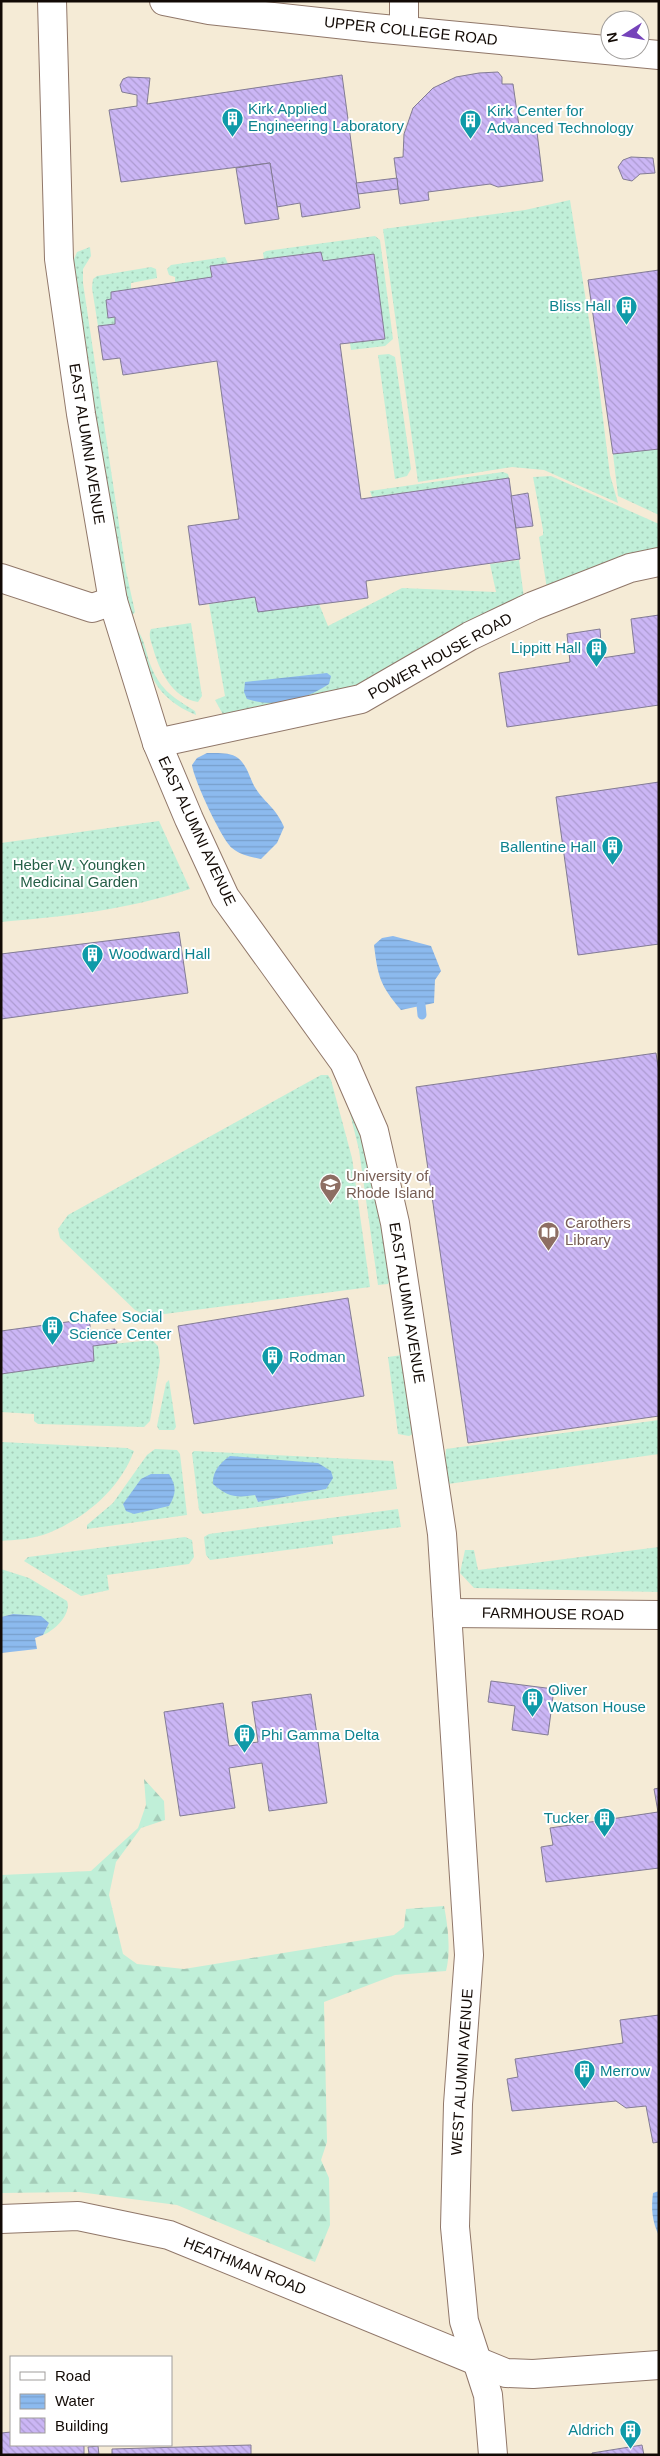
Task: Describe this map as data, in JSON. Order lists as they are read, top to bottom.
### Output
{
  "streets": {
    "street": [
      "UPPER COLLEGE ROAD",
      "EAST ALUMNI AVENUE",
      "POWER HOUSE ROAD",
      "FARMHOUSE ROAD",
      "WEST ALUMNI AVENUE",
      "HEATHMAN ROAD"
    ]
  },
  "crossings": [
    ["EAST ALUMNI AVENUE", "POWER HOUSE ROAD"],
    ["EAST ALUMNI AVENUE", "FARMHOUSE ROAD"],
    ["EAST ALUMNI AVENUE", "WEST ALUMNI AVENUE"],
    ["WEST ALUMNI AVENUE", "HEATHMAN ROAD"]
  ],
  "parks": ["Heber W. Youngken Medicinal Garden"],
  "places": {
    "building": [
      "Kirk Applied Engineering Laboratory",
      "Kirk Center for Advanced Technology",
      "Bliss Hall",
      "Lippitt Hall",
      "Ballentine Hall",
      "Woodward Hall",
      "Chafee Social Science Center",
      "Rodman",
      "Oliver Watson House",
      "Phi Gamma Delta",
      "Tucker",
      "Merrow",
      "Aldrich"
    ],
    "school or university": ["University of Rhode Island"],
    "library": ["Carothers Library"]
  },
  "legend": ["Road", "Water", "Building"],
  "north": "left"
}
